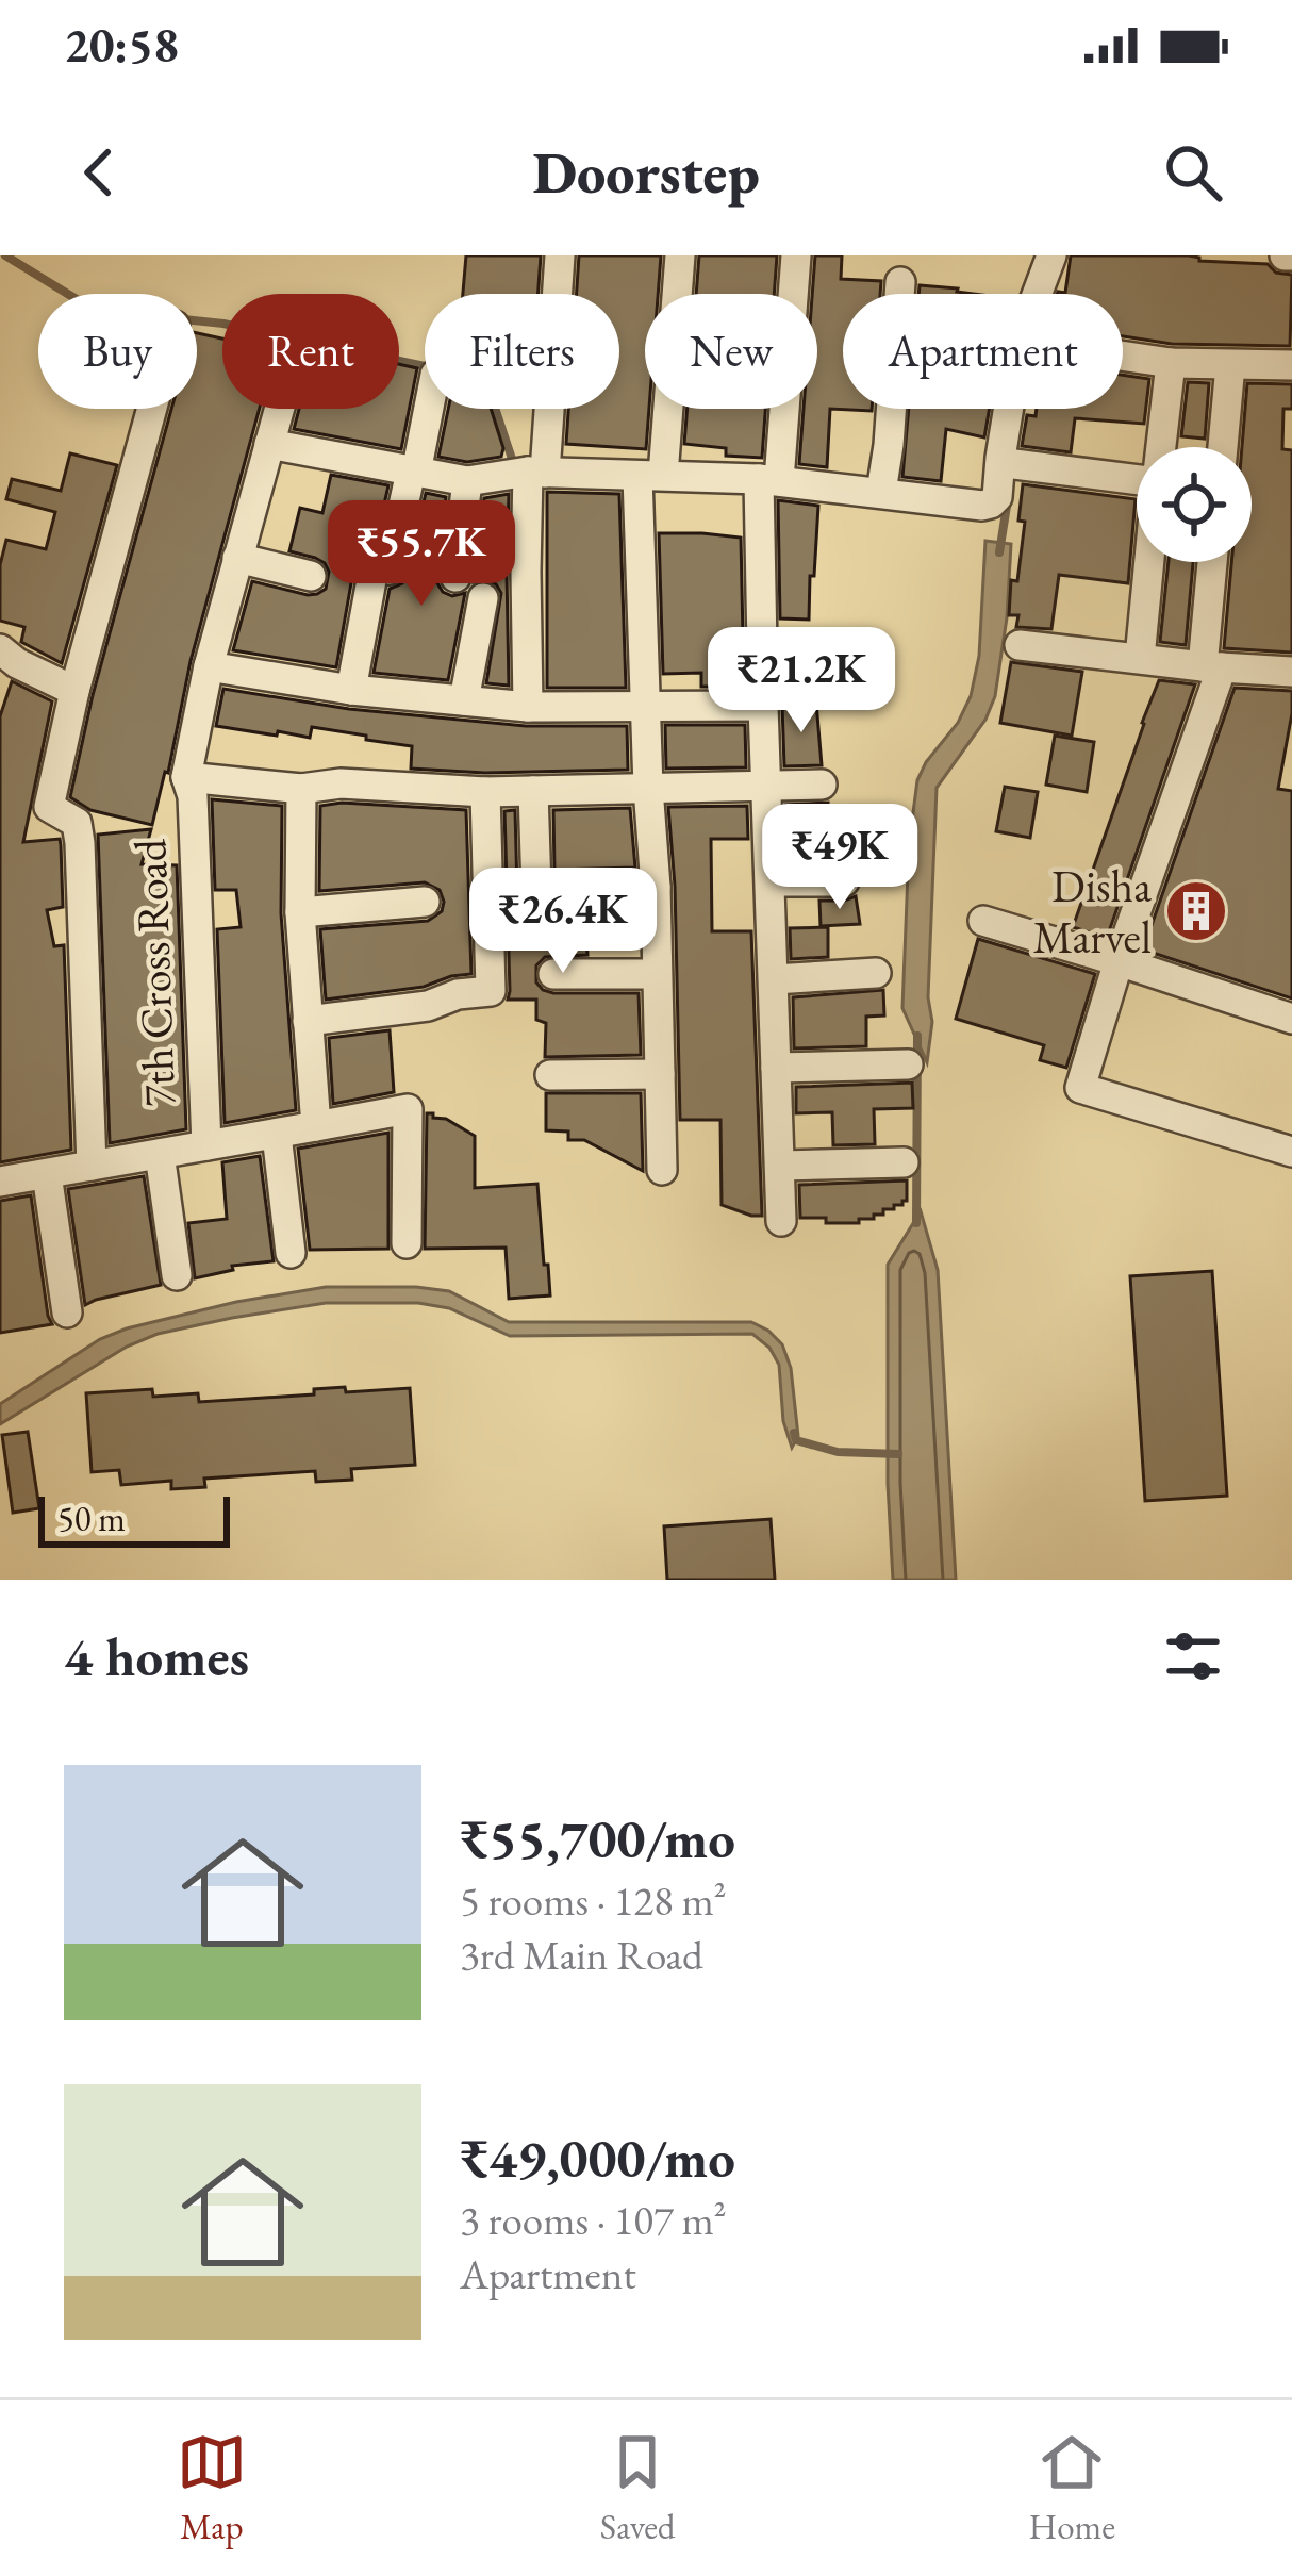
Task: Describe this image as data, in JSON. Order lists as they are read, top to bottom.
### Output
{
  "streets": {
    "street": ["7th Cross Road"]
  },
  "places": {
    "building": ["Disha Marvel"]
  },
  "scale_bar": "50 m",
  "page": {
    "status": "20:58",
    "header": "Doorstep",
    "chip": [
      "Buy",
      "Rent",
      "Filters",
      "New",
      "Apartment"
    ],
    "price": [
      "₹55.7K",
      "₹21.2K",
      "₹49K",
      "₹26.4K"
    ],
    "scale": "50 m",
    "heading": "4 homes",
    "list": [
      {
        "name": "₹55,700/mo",
        "note": "5 rooms · 128 m² · 3rd Main Road"
      },
      {
        "name": "₹49,000/mo",
        "note": "3 rooms · 107 m² · Apartment"
      }
    ],
    "tabs": ["Map", "Saved", "Home"]
  }
}
